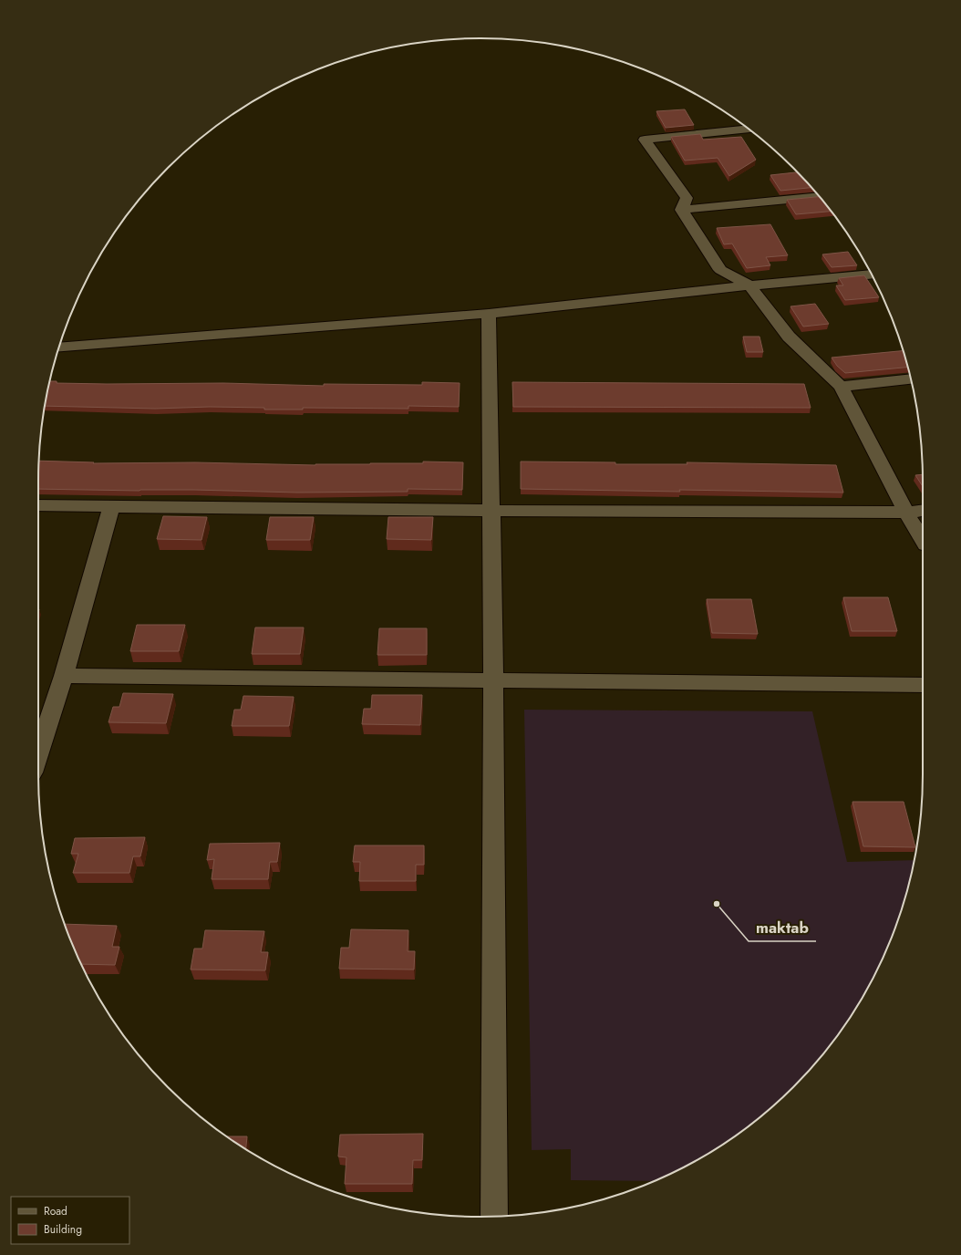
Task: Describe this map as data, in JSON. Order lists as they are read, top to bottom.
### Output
{
  "places": ["maktab"],
  "legend": ["Road", "Building"]
}
